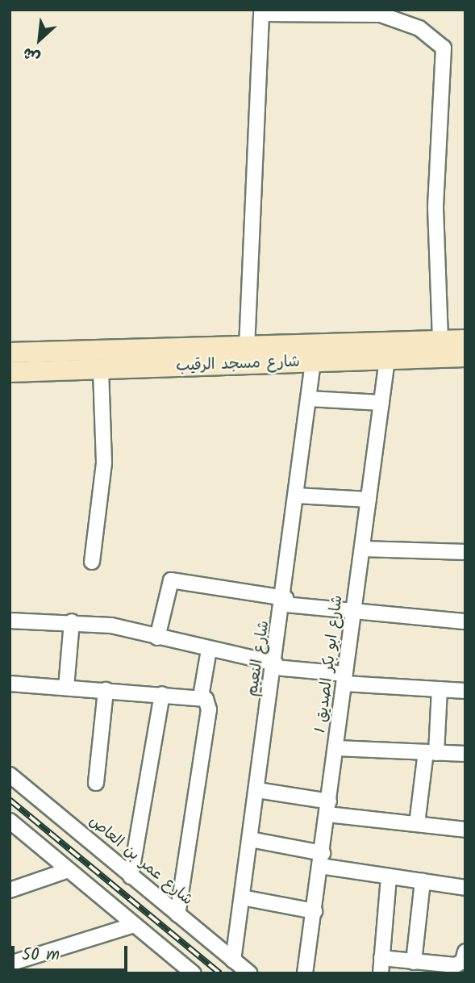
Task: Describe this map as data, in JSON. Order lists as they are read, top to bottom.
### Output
{
  "streets": {
    "main road": ["شارع مسجد الرقيب"],
    "street": ["شارع النعيم", "شارع ابو بكر الصديق 1", "شارع عمر بن العاص"]
  },
  "crossings": [
    ["شارع مسجد الرقيب", "شارع النعيم"],
    ["شارع مسجد الرقيب", "شارع ابو بكر الصديق 1"],
    ["شارع النعيم", "شارع عمر بن العاص"]
  ],
  "scale_bar": "50 m",
  "north": "bottom left"
}
